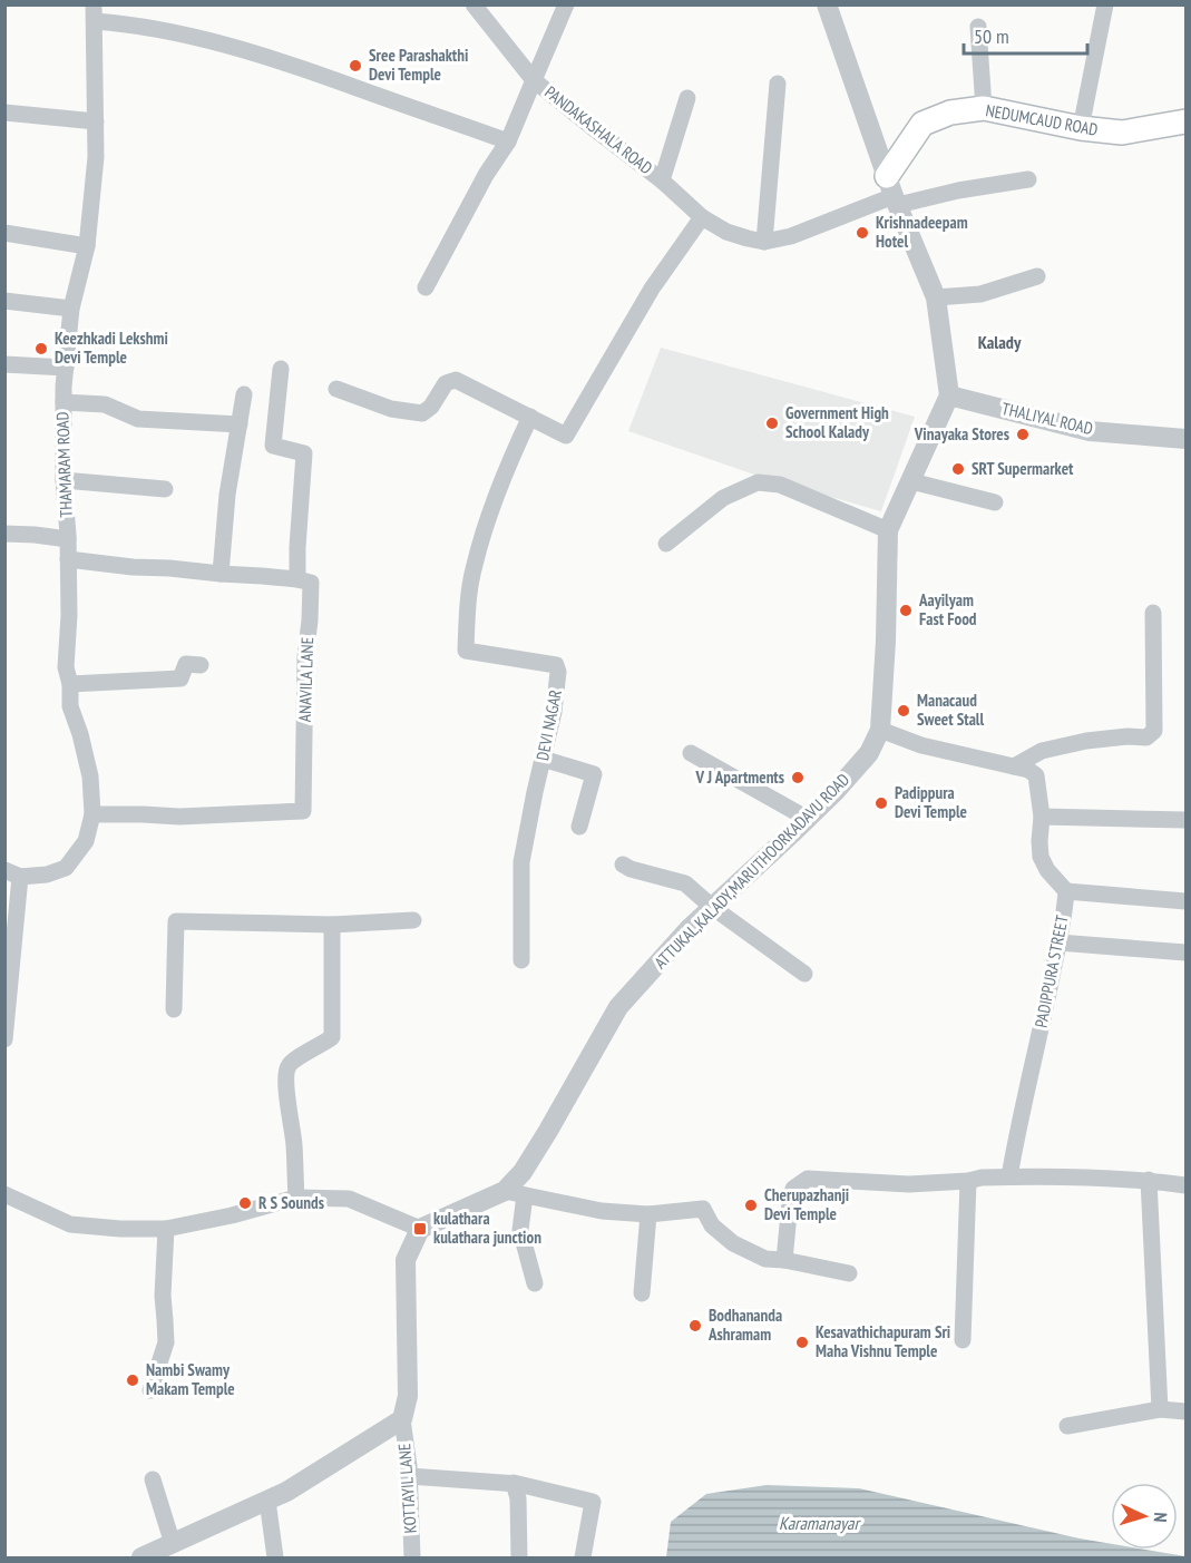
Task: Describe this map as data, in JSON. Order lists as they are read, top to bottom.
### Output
{
  "streets": {
    "main road": ["NEDUMCAUD ROAD"],
    "street": [
      "PANDAKASHALA ROAD",
      "THALIYAL ROAD",
      "THAMARAM ROAD",
      "ANAVILA LANE",
      "DEVI NAGAR",
      "ATTUKAL,KALADY,MARUTHOORKADAVU ROAD",
      "PADIPPURA STREET",
      "KOTTAYIL LANE"
    ]
  },
  "crossings": [
    ["NEDUMCAUD ROAD", "PANDAKASHALA ROAD"],
    ["THALIYAL ROAD", "ATTUKAL,KALADY,MARUTHOORKADAVU ROAD"],
    ["THAMARAM ROAD", "ANAVILA LANE"],
    ["ATTUKAL,KALADY,MARUTHOORKADAVU ROAD", "PADIPPURA STREET"]
  ],
  "districts": ["Kalady"],
  "water": ["Karamanayar"],
  "places": {
    "other": [
      "Sree Parashakthi Devi Temple",
      "Krishnadeepam Hotel",
      "Keezhkadi Lekshmi Devi Temple",
      "Government High School Kalady",
      "Vinayaka Stores",
      "SRT Supermarket",
      "Aayilyam Fast Food",
      "Manacaud Sweet Stall",
      "V J Apartments",
      "Padippura Devi Temple",
      "R S Sounds",
      "Cherupazhanji Devi Temple",
      "Bodhananda Ashramam",
      "Kesavathichapuram Sri Maha Vishnu Temple",
      "Nambi Swamy Makam Temple"
    ],
    "transit": ["kulathara kulathara junction"]
  },
  "scale_bar": "50 m",
  "north": "right"
}
